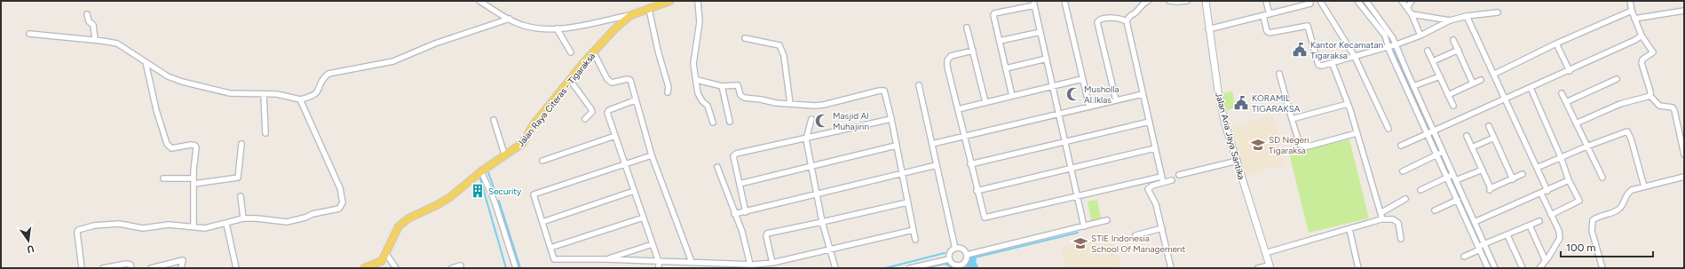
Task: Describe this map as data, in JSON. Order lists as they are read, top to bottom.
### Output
{
  "streets": {
    "main road": ["Jalan Raya Citeras - Tigaraksa"],
    "street": ["Jalan Aria Jaya Santika"]
  },
  "places": {
    "public building": ["Kantor Kecamatan Tigaraksa", "KORAMIL TIGARAKSA"],
    "mosque": ["Musholla Al Iklas", "Masjid Al Muhajirin"],
    "school or university": ["SD Negeri Tigaraksa", "STIE Indonesia School Of Management"],
    "building": ["Security"]
  },
  "scale_bar": "100 m",
  "north": "bottom"
}
